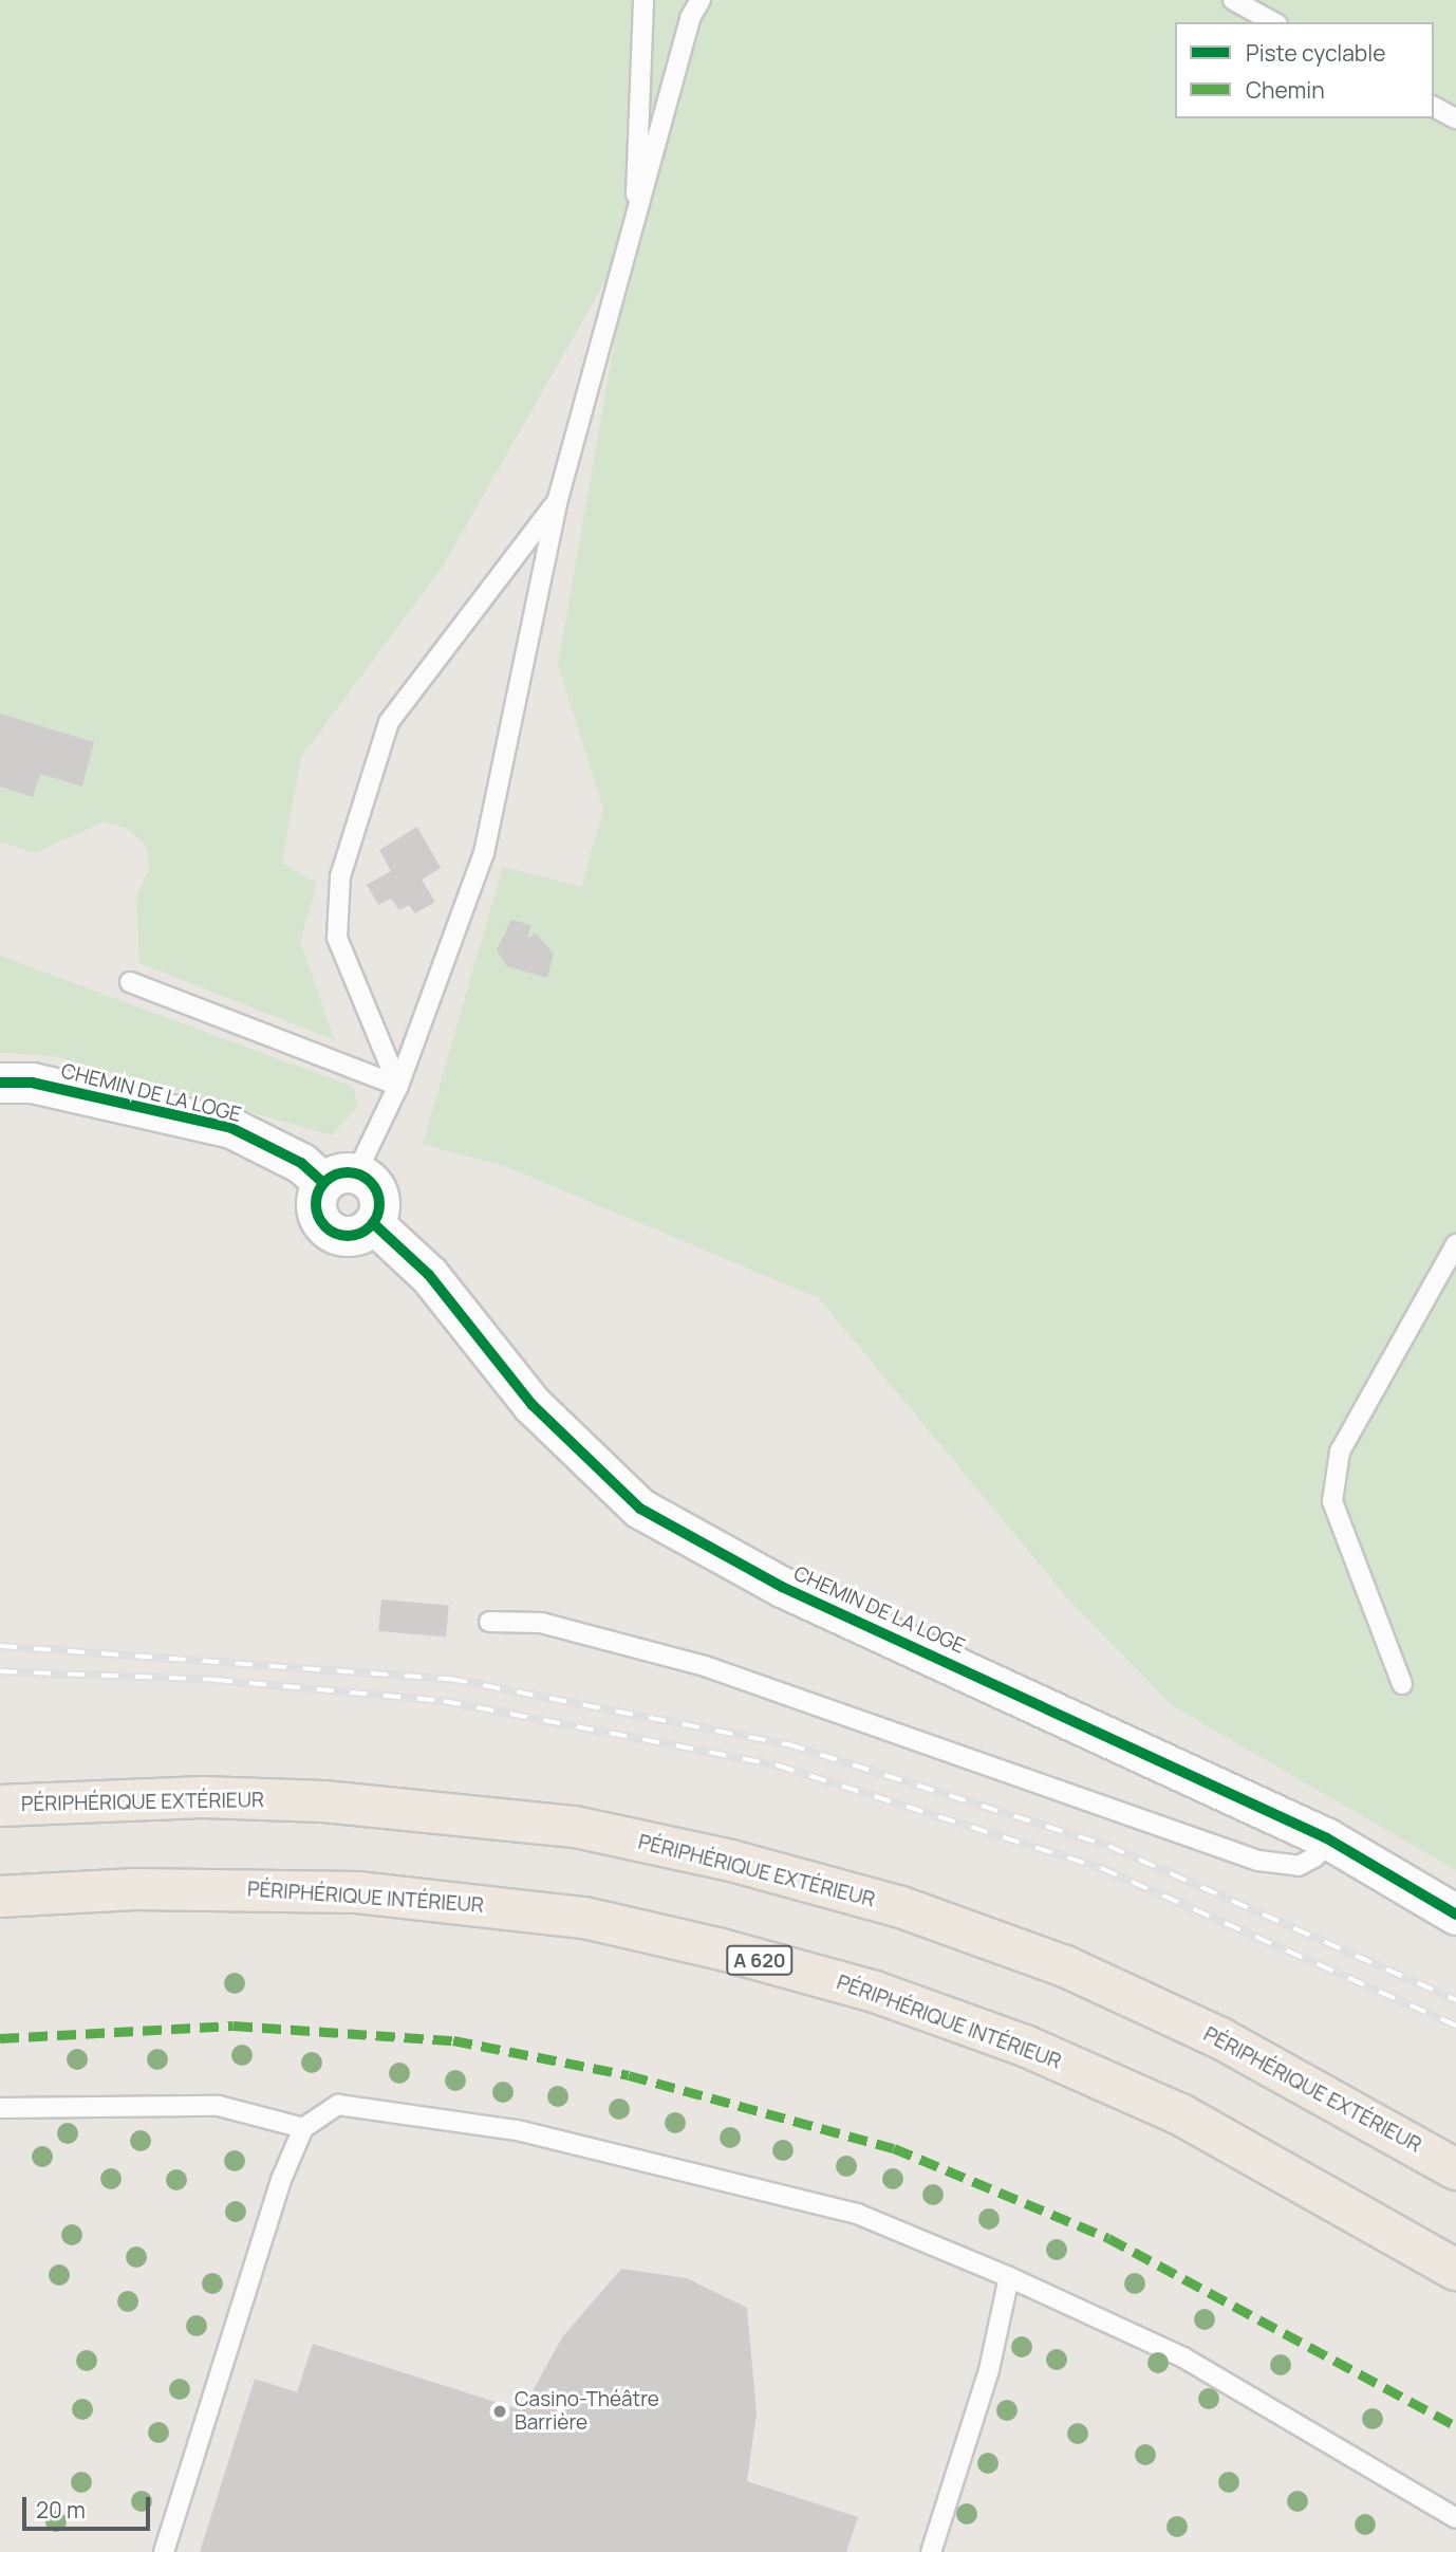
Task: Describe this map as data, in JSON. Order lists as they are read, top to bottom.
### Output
{
  "streets": {
    "highway": ["PÉRIPHÉRIQUE EXTÉRIEUR", "PÉRIPHÉRIQUE INTÉRIEUR", "A 620"],
    "street": ["CHEMIN DE LA LOGE"]
  },
  "places": ["Casino-Théâtre Barrière"],
  "legend": ["Piste cyclable", "Chemin"],
  "scale_bar": "20 m"
}
